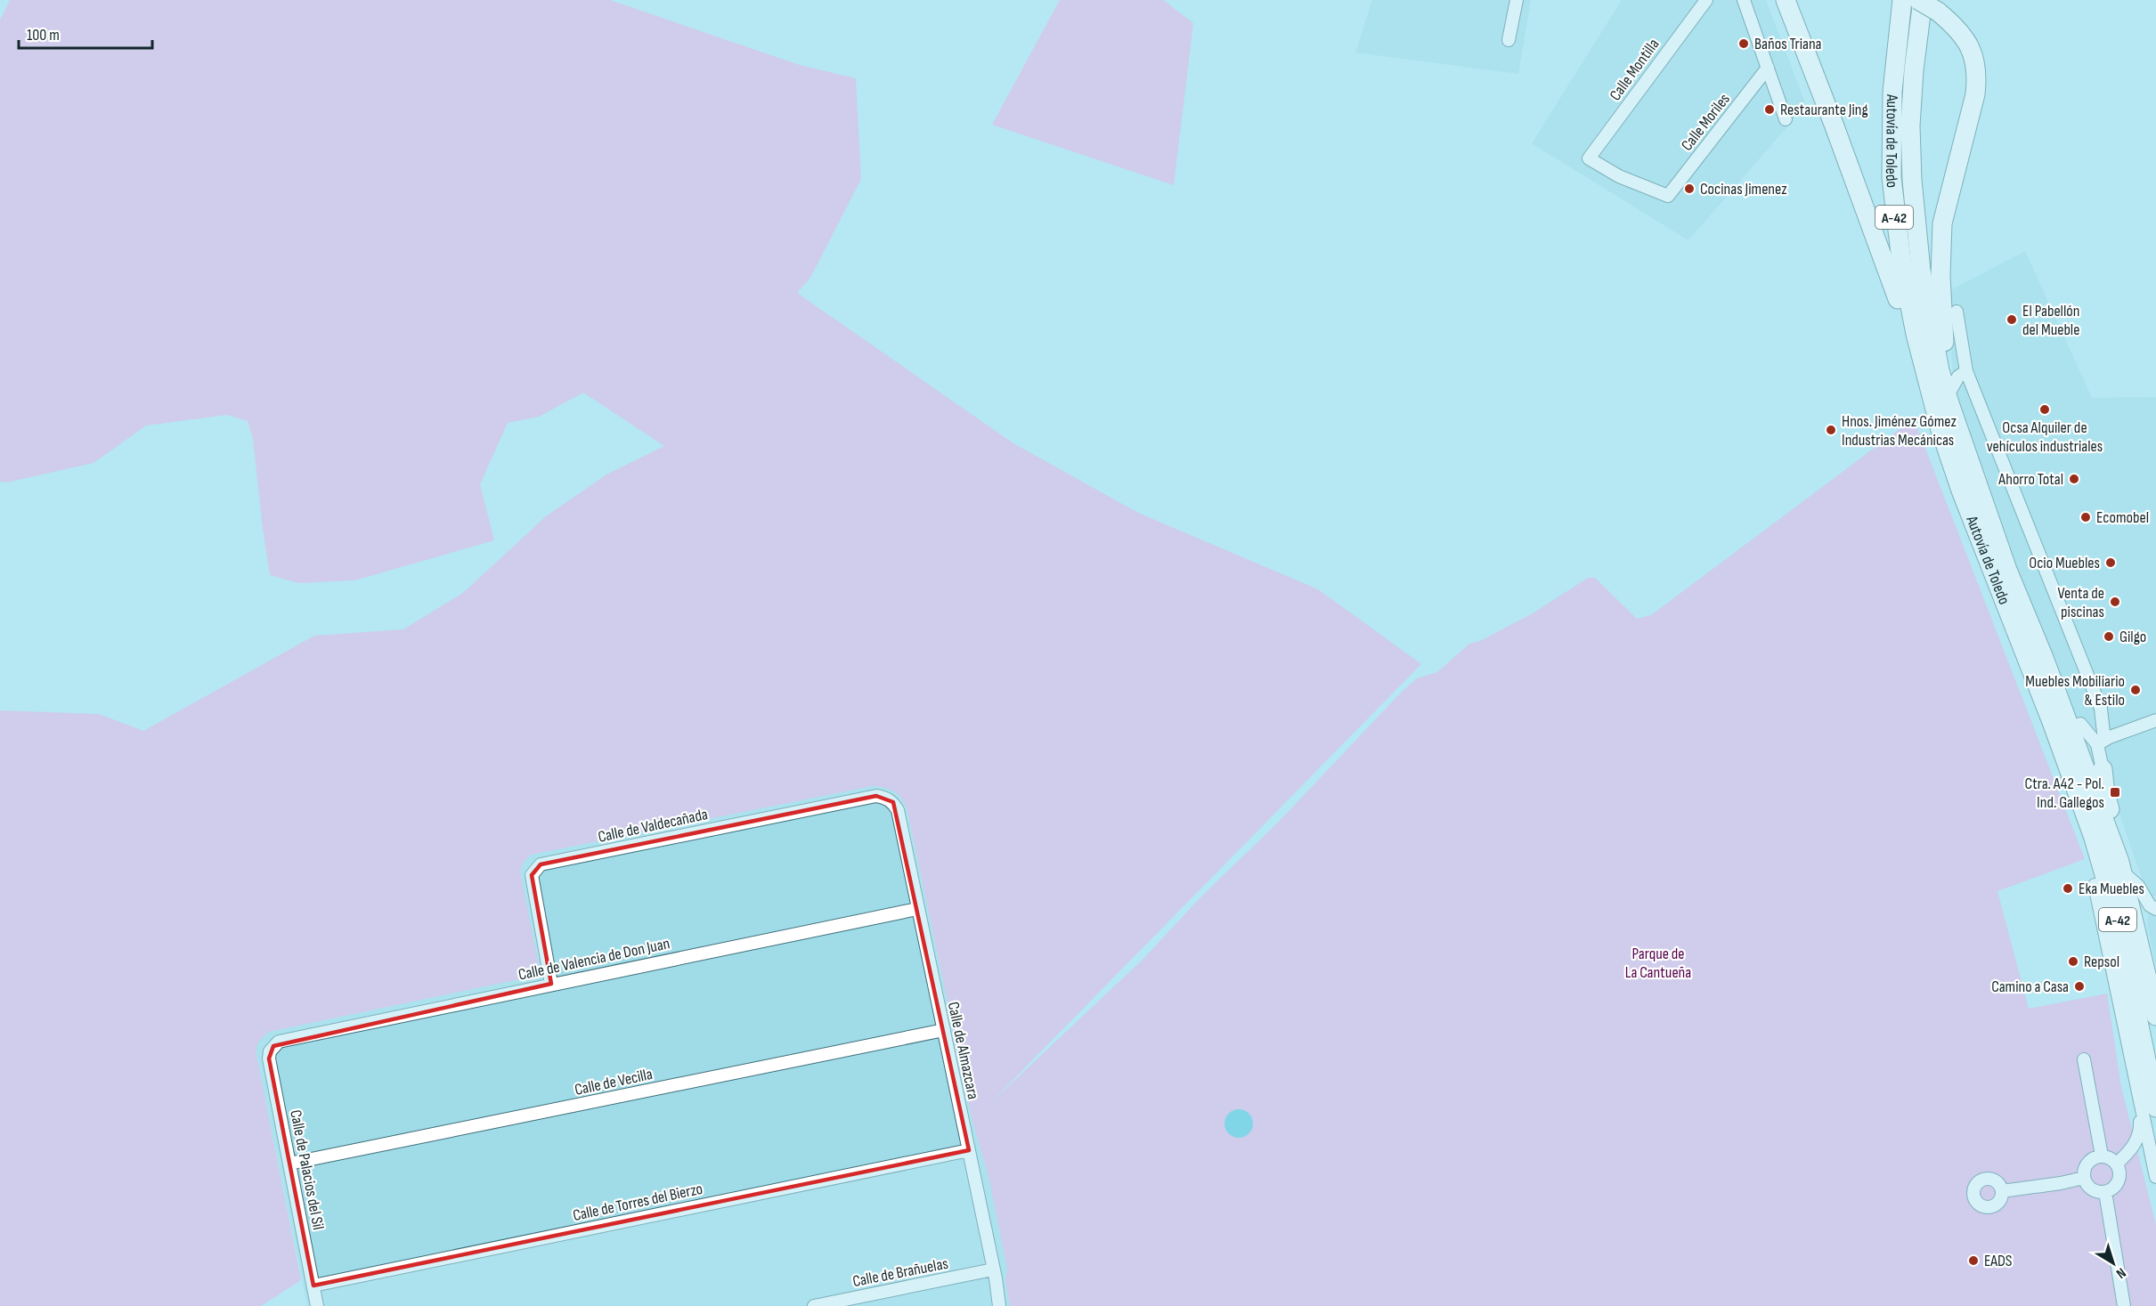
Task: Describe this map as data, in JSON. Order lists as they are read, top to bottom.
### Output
{
  "streets": {
    "highway": ["Autovía de Toledo", "A-42"],
    "street": [
      "Calle Montilla",
      "Calle Moriles",
      "Calle de Valdecañada",
      "Calle de Valencia de Don Juan",
      "Calle de Almazcara",
      "Calle de Vecilla",
      "Calle de Palacios del Sil",
      "Calle de Torres del Bierzo",
      "Calle de Brañuelas"
    ]
  },
  "crossings": [
    ["Calle Montilla", "Calle Moriles"],
    ["Calle de Valdecañada", "Calle de Valencia de Don Juan"],
    ["Calle de Valdecañada", "Calle de Almazcara"],
    ["Calle de Valencia de Don Juan", "Calle de Almazcara"],
    ["Calle de Valencia de Don Juan", "Calle de Palacios del Sil"],
    ["Calle de Almazcara", "Calle de Vecilla"],
    ["Calle de Almazcara", "Calle de Torres del Bierzo"],
    ["Calle de Almazcara", "Calle de Brañuelas"],
    ["Calle de Vecilla", "Calle de Palacios del Sil"],
    ["Calle de Palacios del Sil", "Calle de Torres del Bierzo"]
  ],
  "parks": ["Parque de La Cantueña"],
  "places": {
    "other": [
      "Baños Triana",
      "Restaurante Jing",
      "Cocinas Jimenez",
      "El Pabellón del Mueble",
      "Ocsa Alquiler de vehículos industriales",
      "Hnos. Jiménez Gómez Industrias Mecánicas",
      "Ahorro Total",
      "Ecomobel",
      "Ocio Muebles",
      "Venta de piscinas",
      "Gilgo",
      "Muebles Mobiliario & Estilo",
      "Eka Muebles",
      "Repsol",
      "Camino a Casa",
      "EADS"
    ],
    "transit": ["Ctra. A42 - Pol. Ind. Gallegos"]
  },
  "scale_bar": "100 m",
  "north": "bottom right"
}
